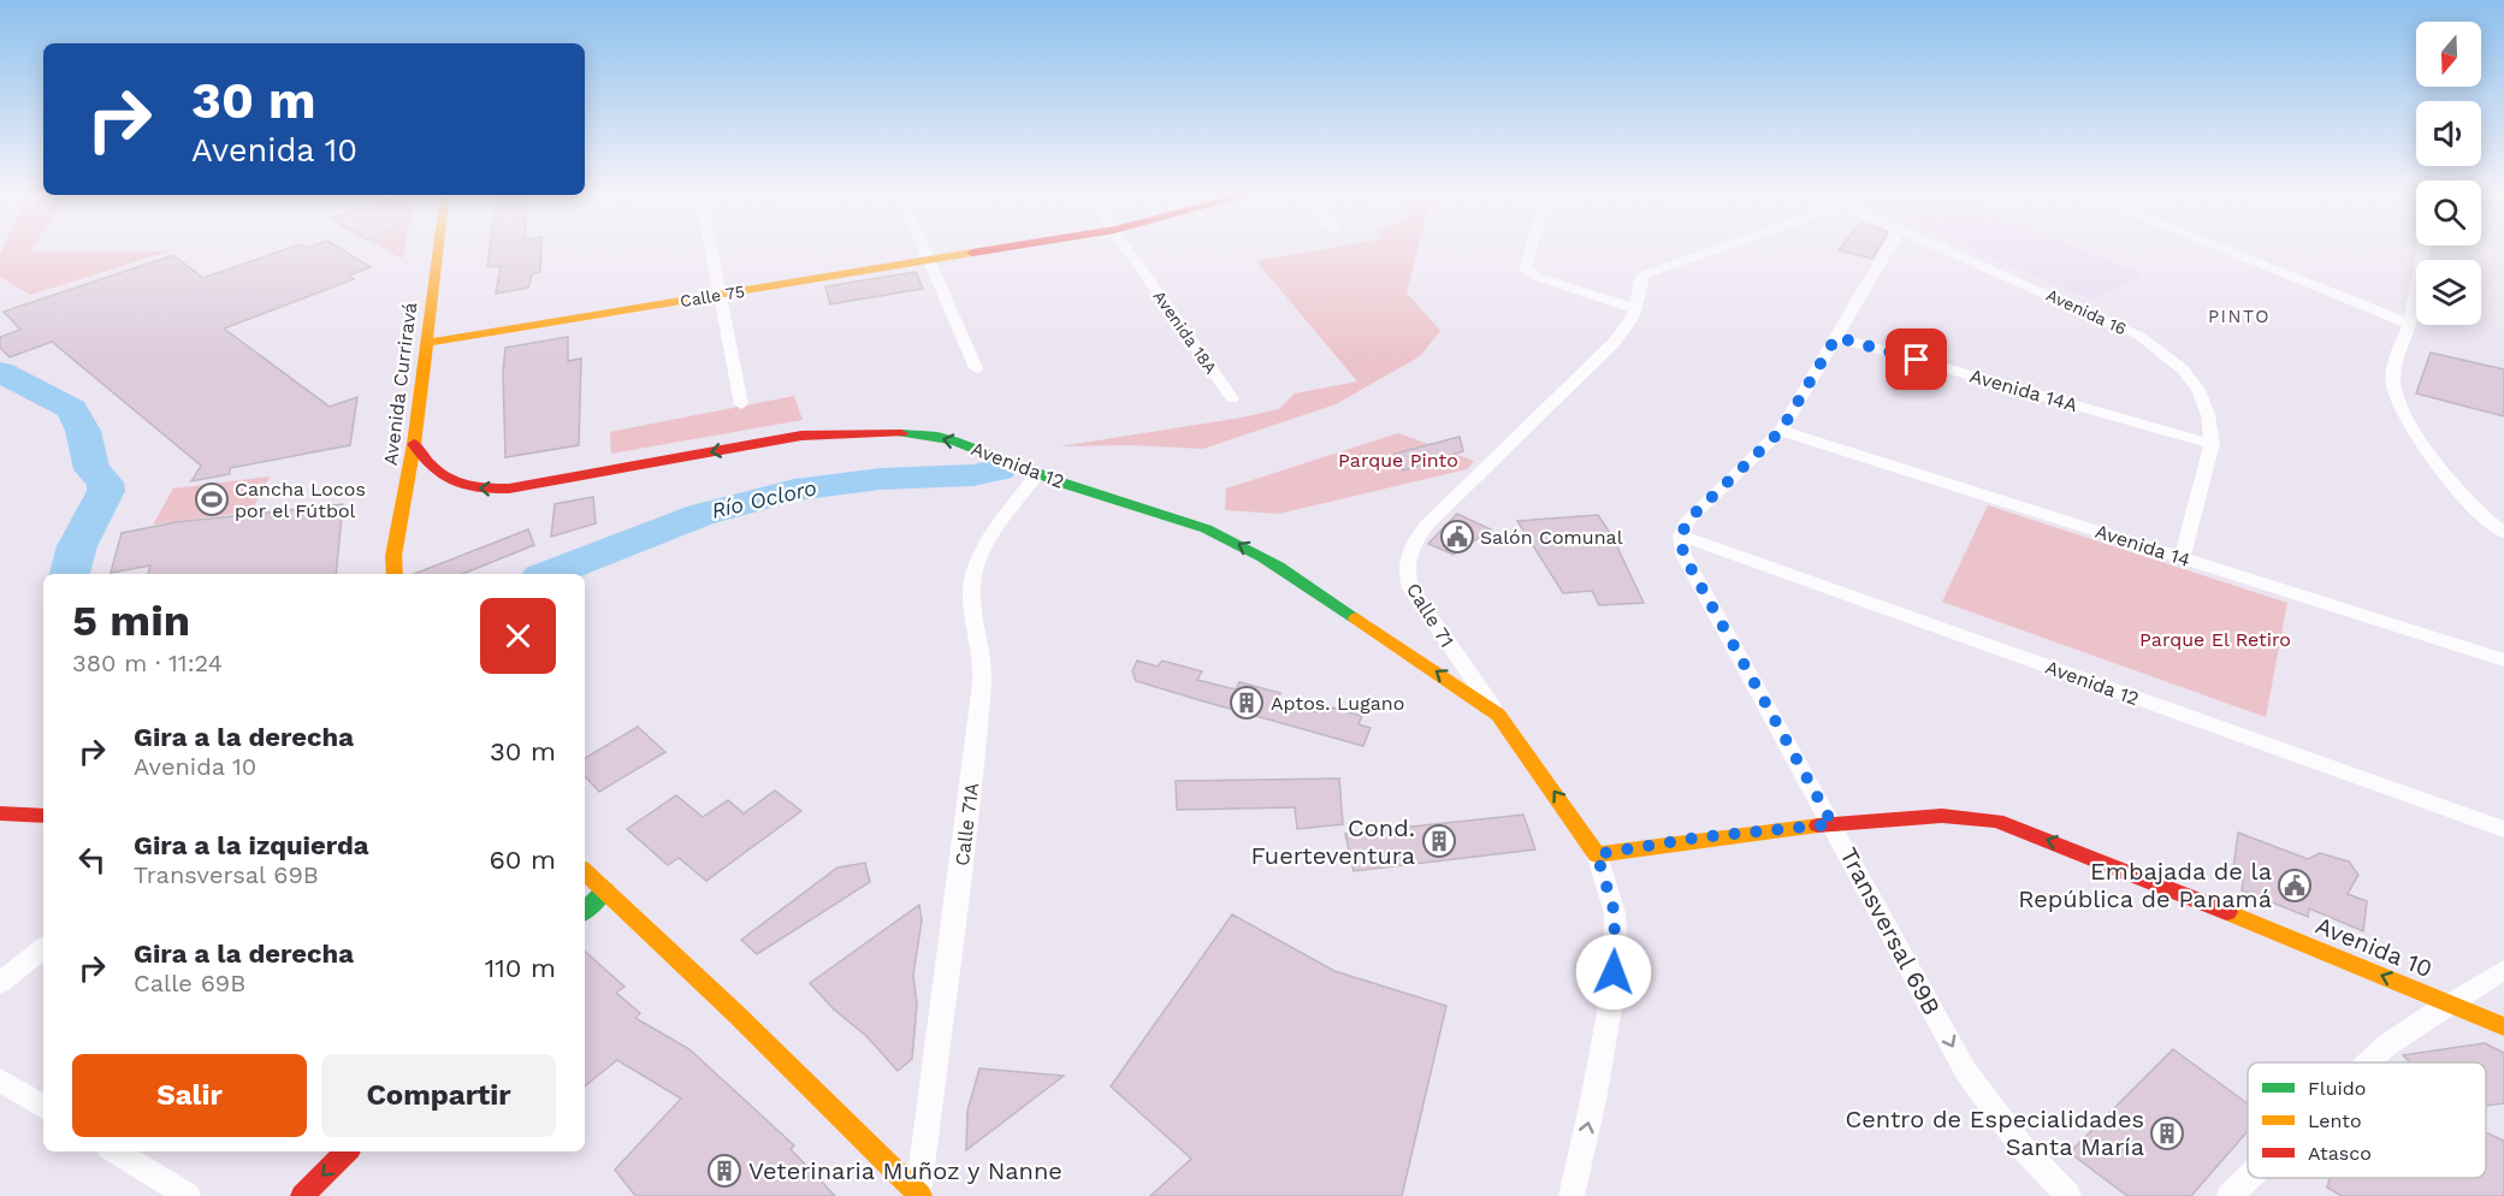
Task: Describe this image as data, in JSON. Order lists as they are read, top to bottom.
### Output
{
  "streets": {
    "main road": [
      "Calle 75",
      "Avenida Curriravá",
      "Avenida 12",
      "Calle 71",
      "Avenida 10"
    ],
    "street": [
      "Avenida 16",
      "Avenida 18A",
      "Avenida 14A",
      "Avenida 14",
      "Calle 71A",
      "Transversal 69B"
    ]
  },
  "crossings": [
    ["Calle 75", "Avenida Curriravá"],
    ["Avenida 16", "Avenida 14A"],
    ["Avenida Curriravá", "Avenida 12"],
    ["Avenida 12", "Calle 71"],
    ["Avenida 12", "Calle 71A"],
    ["Avenida 12", "Transversal 69B"],
    ["Calle 71", "Avenida 10"],
    ["Transversal 69B", "Avenida 10"]
  ],
  "one_way": [
    "Avenida 12",
    "Calle 71",
    "Transversal 69B",
    "Avenida 10"
  ],
  "districts": ["PINTO"],
  "water": ["Río Ocloro"],
  "parks": ["Parque Pinto", "Parque El Retiro"],
  "places": {
    "sports": ["Cancha Locos por el Fútbol"],
    "public building": ["Salón Comunal", "Embajada de la República de Panamá"],
    "building": [
      "Aptos. Lugano",
      "Cond. Fuerteventura",
      "Centro de Especialidades Santa María",
      "Veterinaria Muñoz y Nanne"
    ]
  },
  "legend": ["Fluido", "Lento", "Atasco"],
  "north": "bottom",
  "page": {
    "turn": ["30 m", "Avenida 10"],
    "heading": ["5 min", "380 m · 11:24"],
    "list": [
      {
        "name": "Gira a la derecha",
        "note": "Avenida 10",
        "value": "30 m"
      },
      {
        "name": "Gira a la izquierda",
        "note": "Transversal 69B",
        "value": "60 m"
      },
      {
        "name": "Gira a la derecha",
        "note": "Calle 69B",
        "value": "110 m"
      }
    ],
    "buttons": ["Salir", "Compartir"]
  }
}
